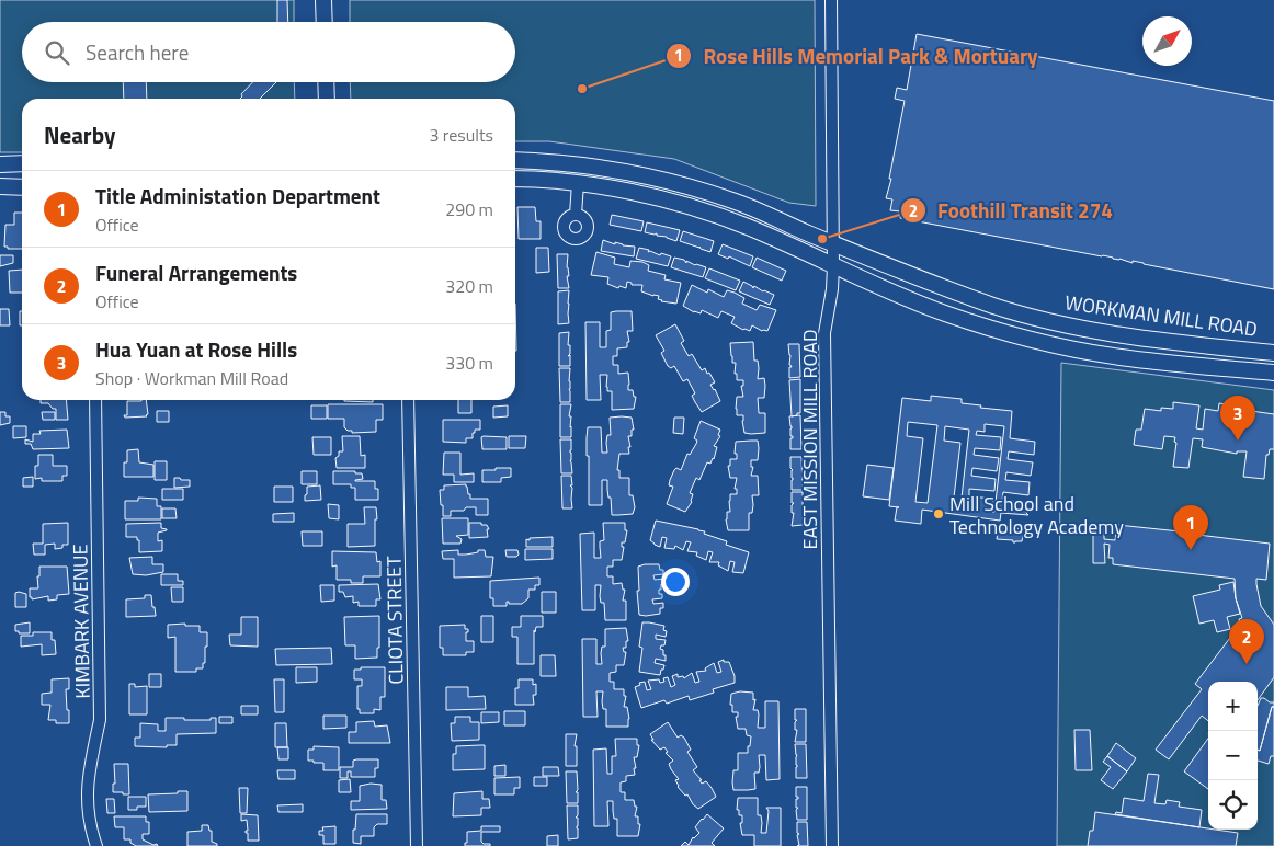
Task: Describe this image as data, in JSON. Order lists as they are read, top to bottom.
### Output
{
  "streets": {
    "main road": ["WORKMAN MILL ROAD"],
    "street": ["EAST MISSION MILL ROAD", "CLIOTA STREET", "KIMBARK AVENUE"]
  },
  "crossings": [
    ["WORKMAN MILL ROAD", "EAST MISSION MILL ROAD"]
  ],
  "places": ["Rose Hills Memorial Park & Mortuary", "Foothill Transit 274", "Mill School and Technology Academy"],
  "north": "top right",
  "page": {
    "search": "Search here",
    "heading": ["Nearby", "3 results"],
    "list": [
      {
        "mark": "1",
        "name": "Title Administation Department",
        "note": "Office",
        "value": "290 m"
      },
      {
        "mark": "2",
        "name": "Funeral Arrangements",
        "note": "Office",
        "value": "320 m"
      },
      {
        "mark": "3",
        "name": "Hua Yuan at Rose Hills",
        "note": "Shop · Workman Mill Road",
        "value": "330 m"
      }
    ],
    "pins": ["3", "1", "2"],
    "map_buttons": ["+", "−"]
  }
}
